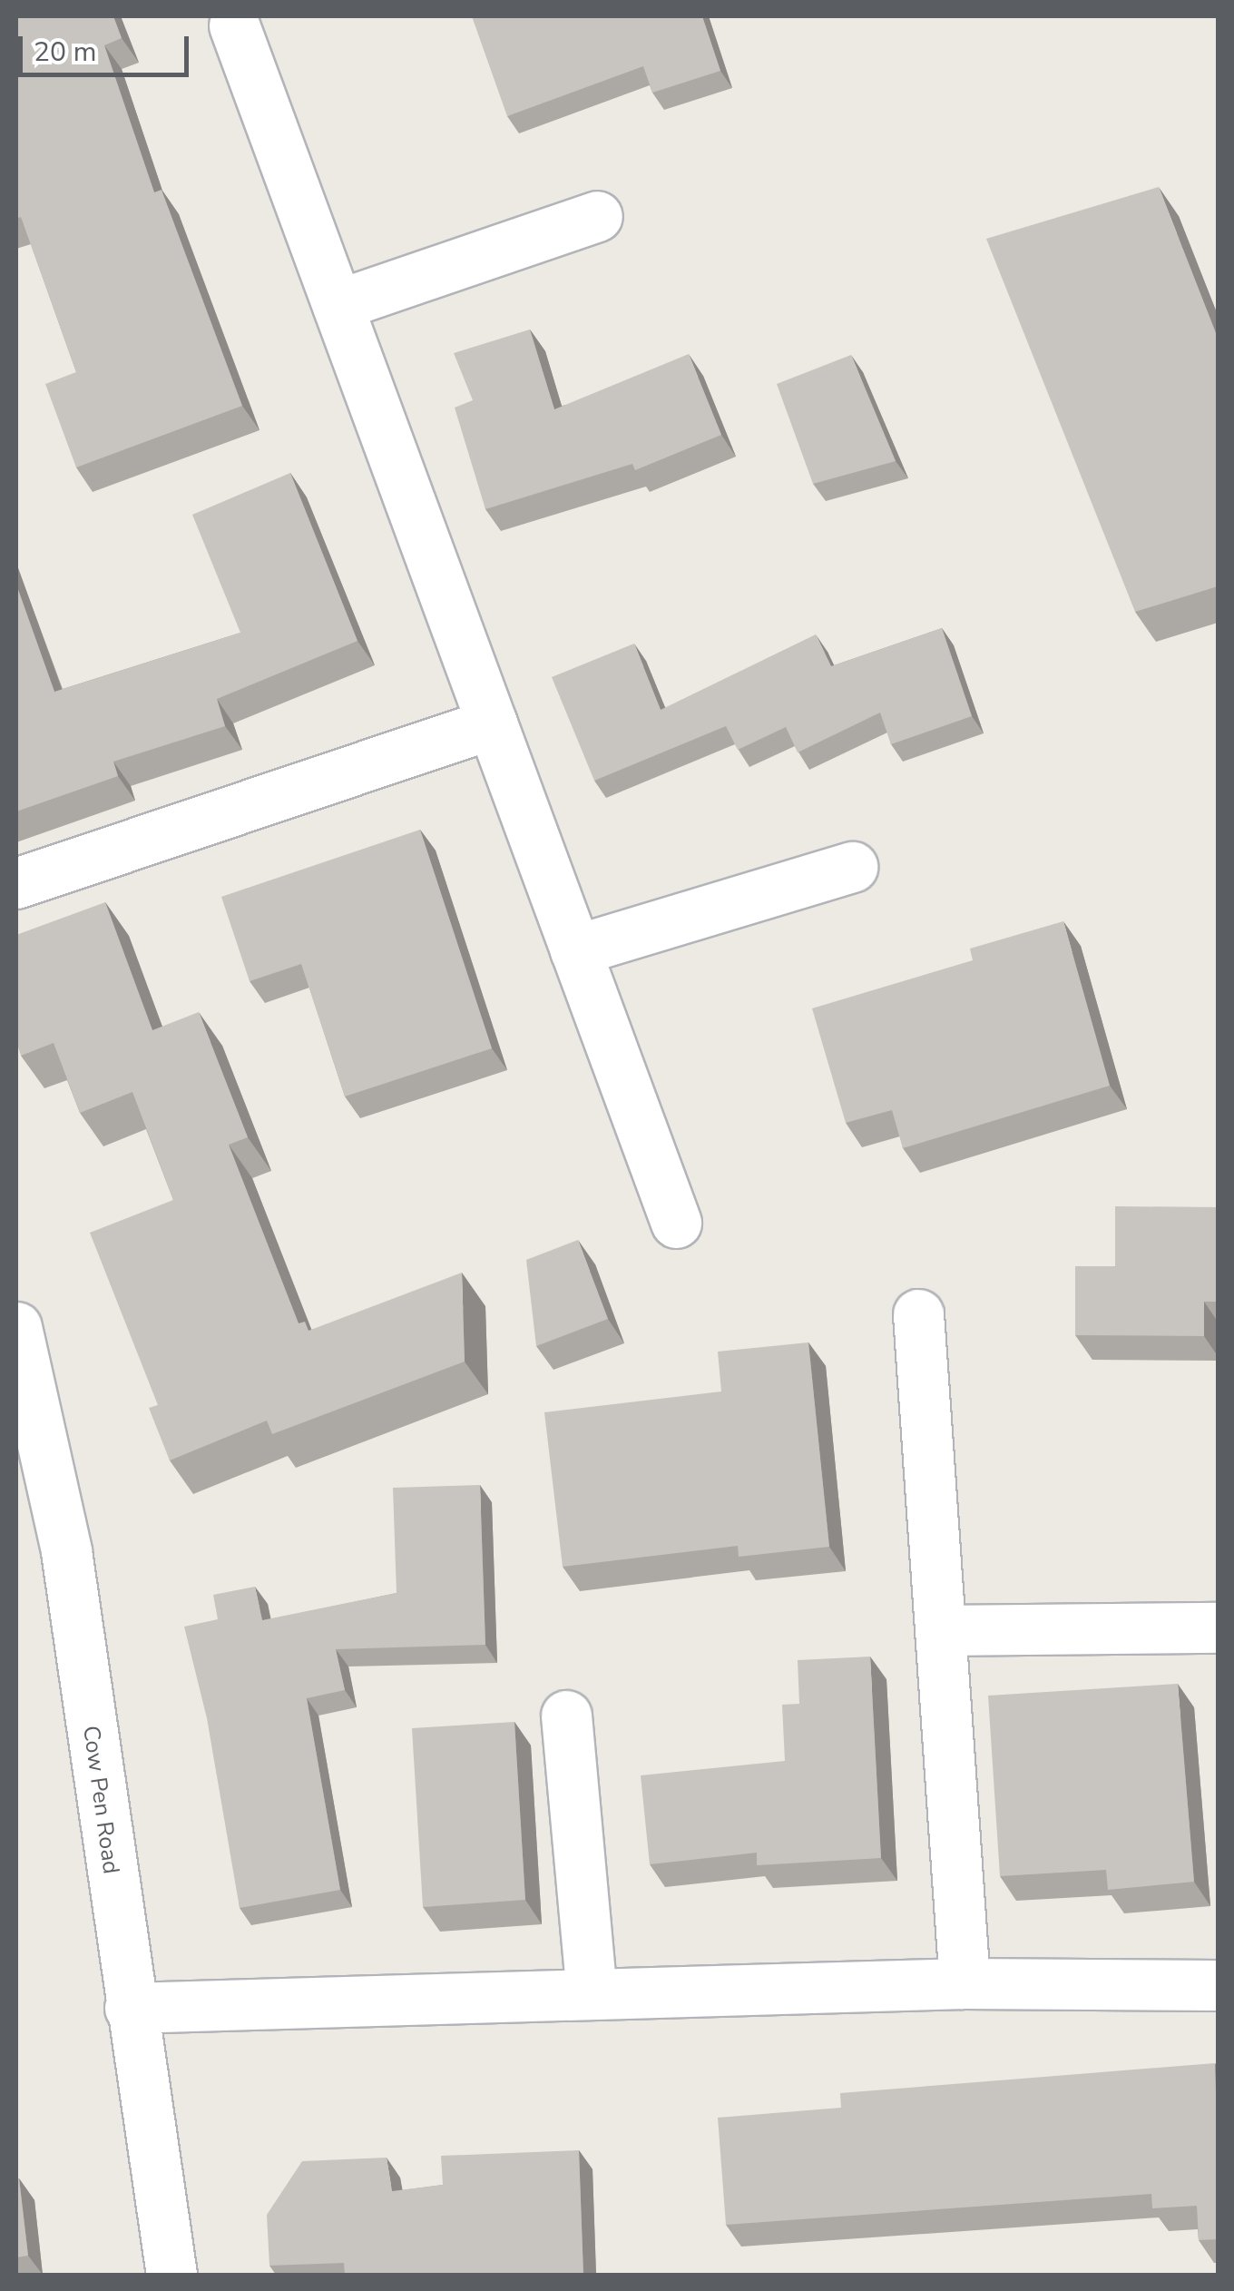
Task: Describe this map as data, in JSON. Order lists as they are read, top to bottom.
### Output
{
  "streets": {
    "street": ["Cow Pen Road"]
  },
  "scale_bar": "20 m"
}
